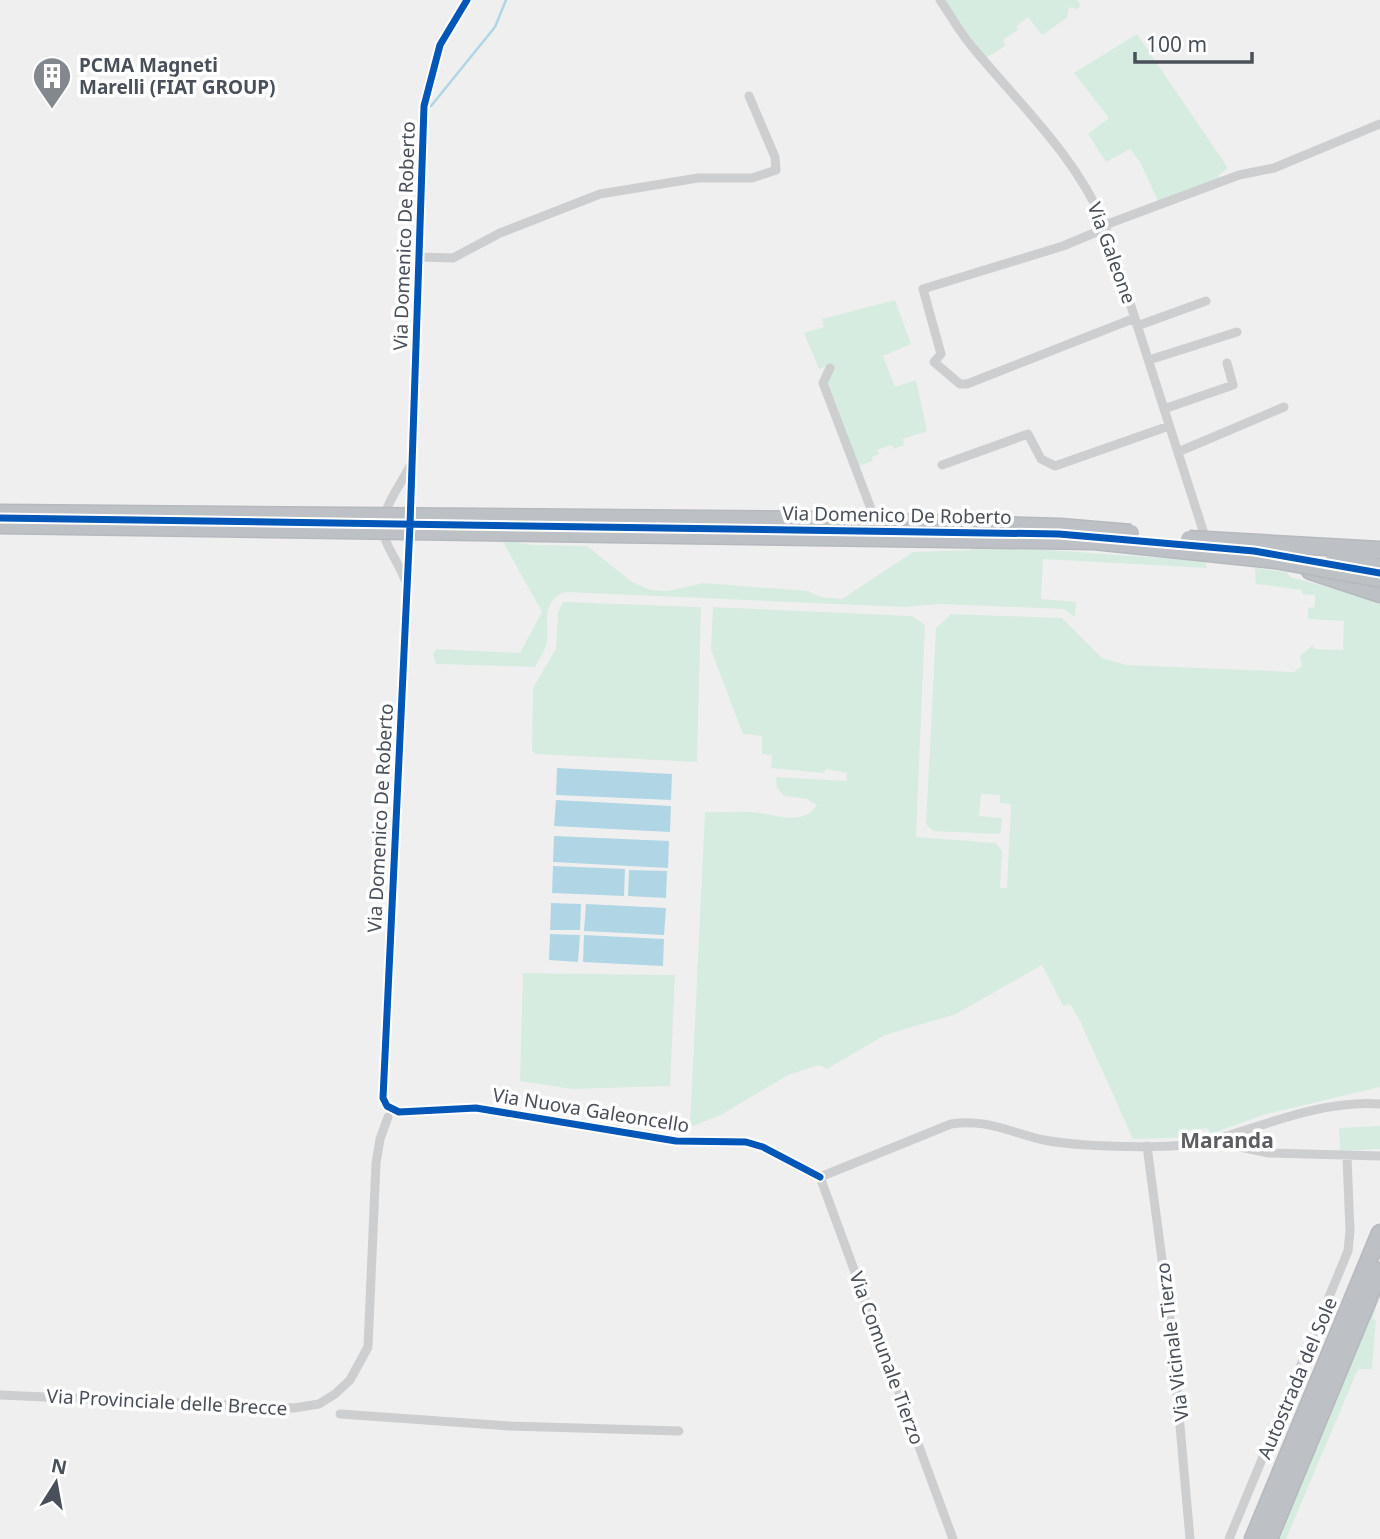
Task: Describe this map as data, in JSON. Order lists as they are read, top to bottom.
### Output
{
  "streets": {
    "highway": ["Autostrada del Sole"],
    "street": [
      "Via Domenico De Roberto",
      "Via Galeone",
      "Via Nuova Galeoncello",
      "Via Vicinale Tierzo",
      "Via Comunale Tierzo",
      "Via Provinciale delle Brecce"
    ]
  },
  "crossings": [
    ["Via Domenico De Roberto", "Via Galeone"],
    ["Via Domenico De Roberto", "Via Nuova Galeoncello"],
    ["Via Domenico De Roberto", "Via Provinciale delle Brecce"],
    ["Via Nuova Galeoncello", "Via Comunale Tierzo"],
    ["Via Nuova Galeoncello", "Via Provinciale delle Brecce"]
  ],
  "districts": ["Maranda"],
  "places": {
    "building": ["PCMA Magneti Marelli (FIAT GROUP)"]
  },
  "scale_bar": "100 m",
  "north": "top"
}
